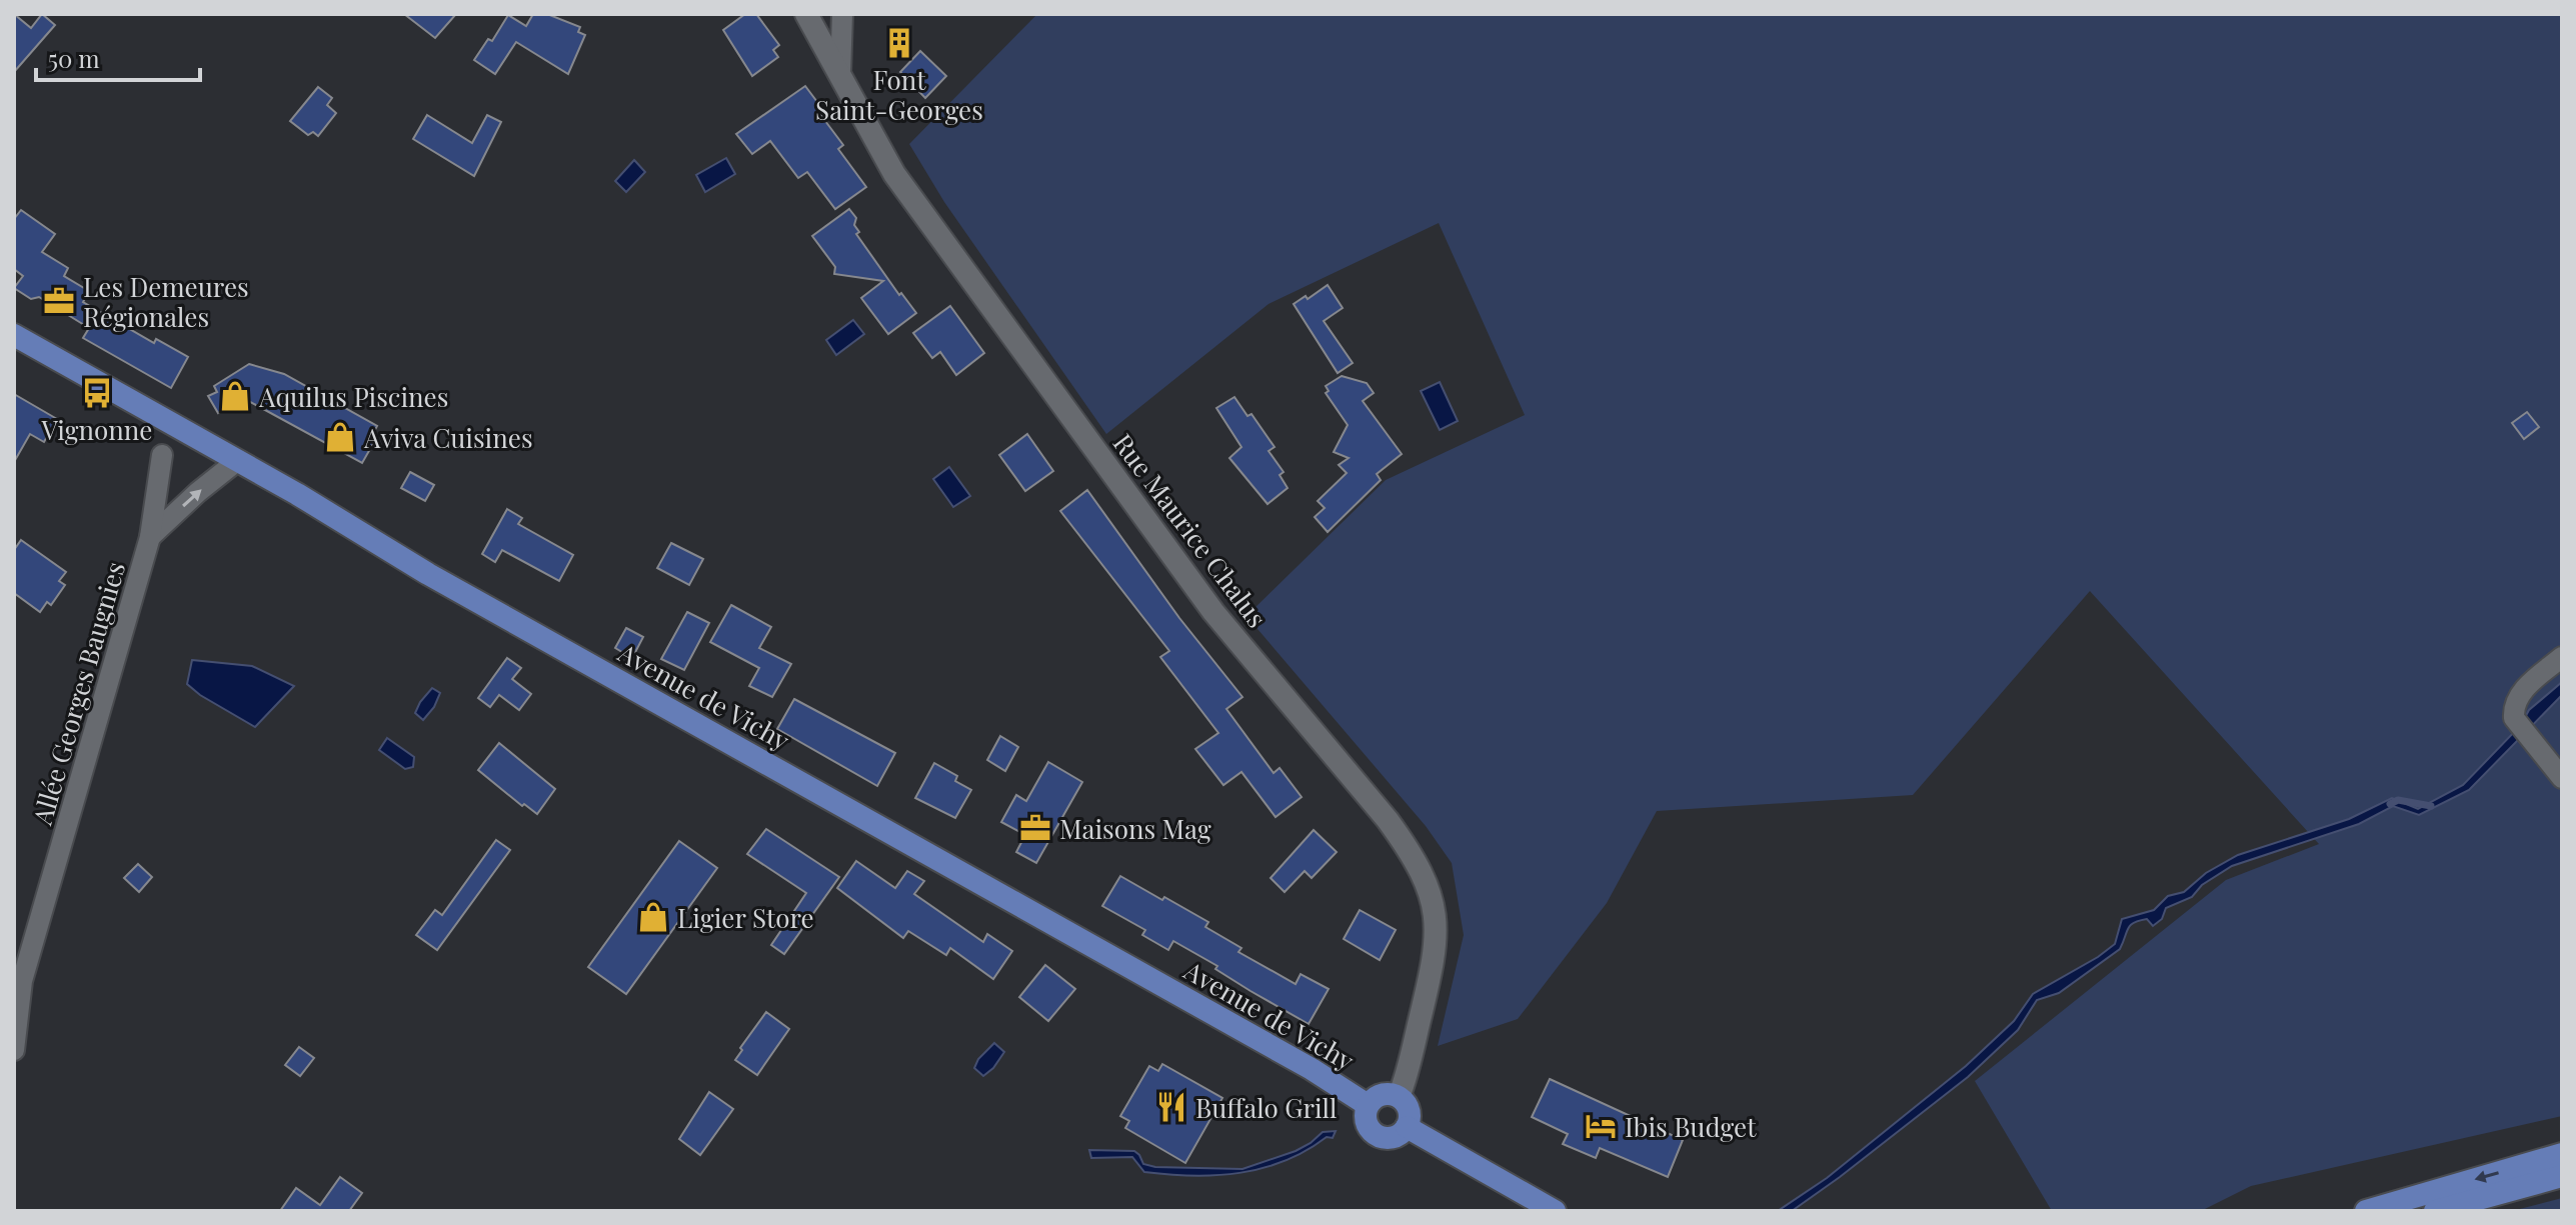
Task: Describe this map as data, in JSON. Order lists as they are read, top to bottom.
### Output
{
  "streets": {
    "main road": ["Avenue de Vichy"],
    "street": ["Rue Maurice Chalus", "Allée Georges Baugnies"]
  },
  "crossings": [
    ["Rue Maurice Chalus", "Avenue de Vichy"],
    ["Allée Georges Baugnies", "Avenue de Vichy"]
  ],
  "places": {
    "building": ["Font Saint-Georges"],
    "office": ["Les Demeures Régionales", "Maisons Mag"],
    "bus stop": ["Vignonne"],
    "shop": ["Aquilus Piscines", "Aviva Cuisines", "Ligier Store"],
    "restaurant": ["Buffalo Grill"],
    "hotel": ["Ibis Budget"]
  },
  "scale_bar": "50 m"
}
